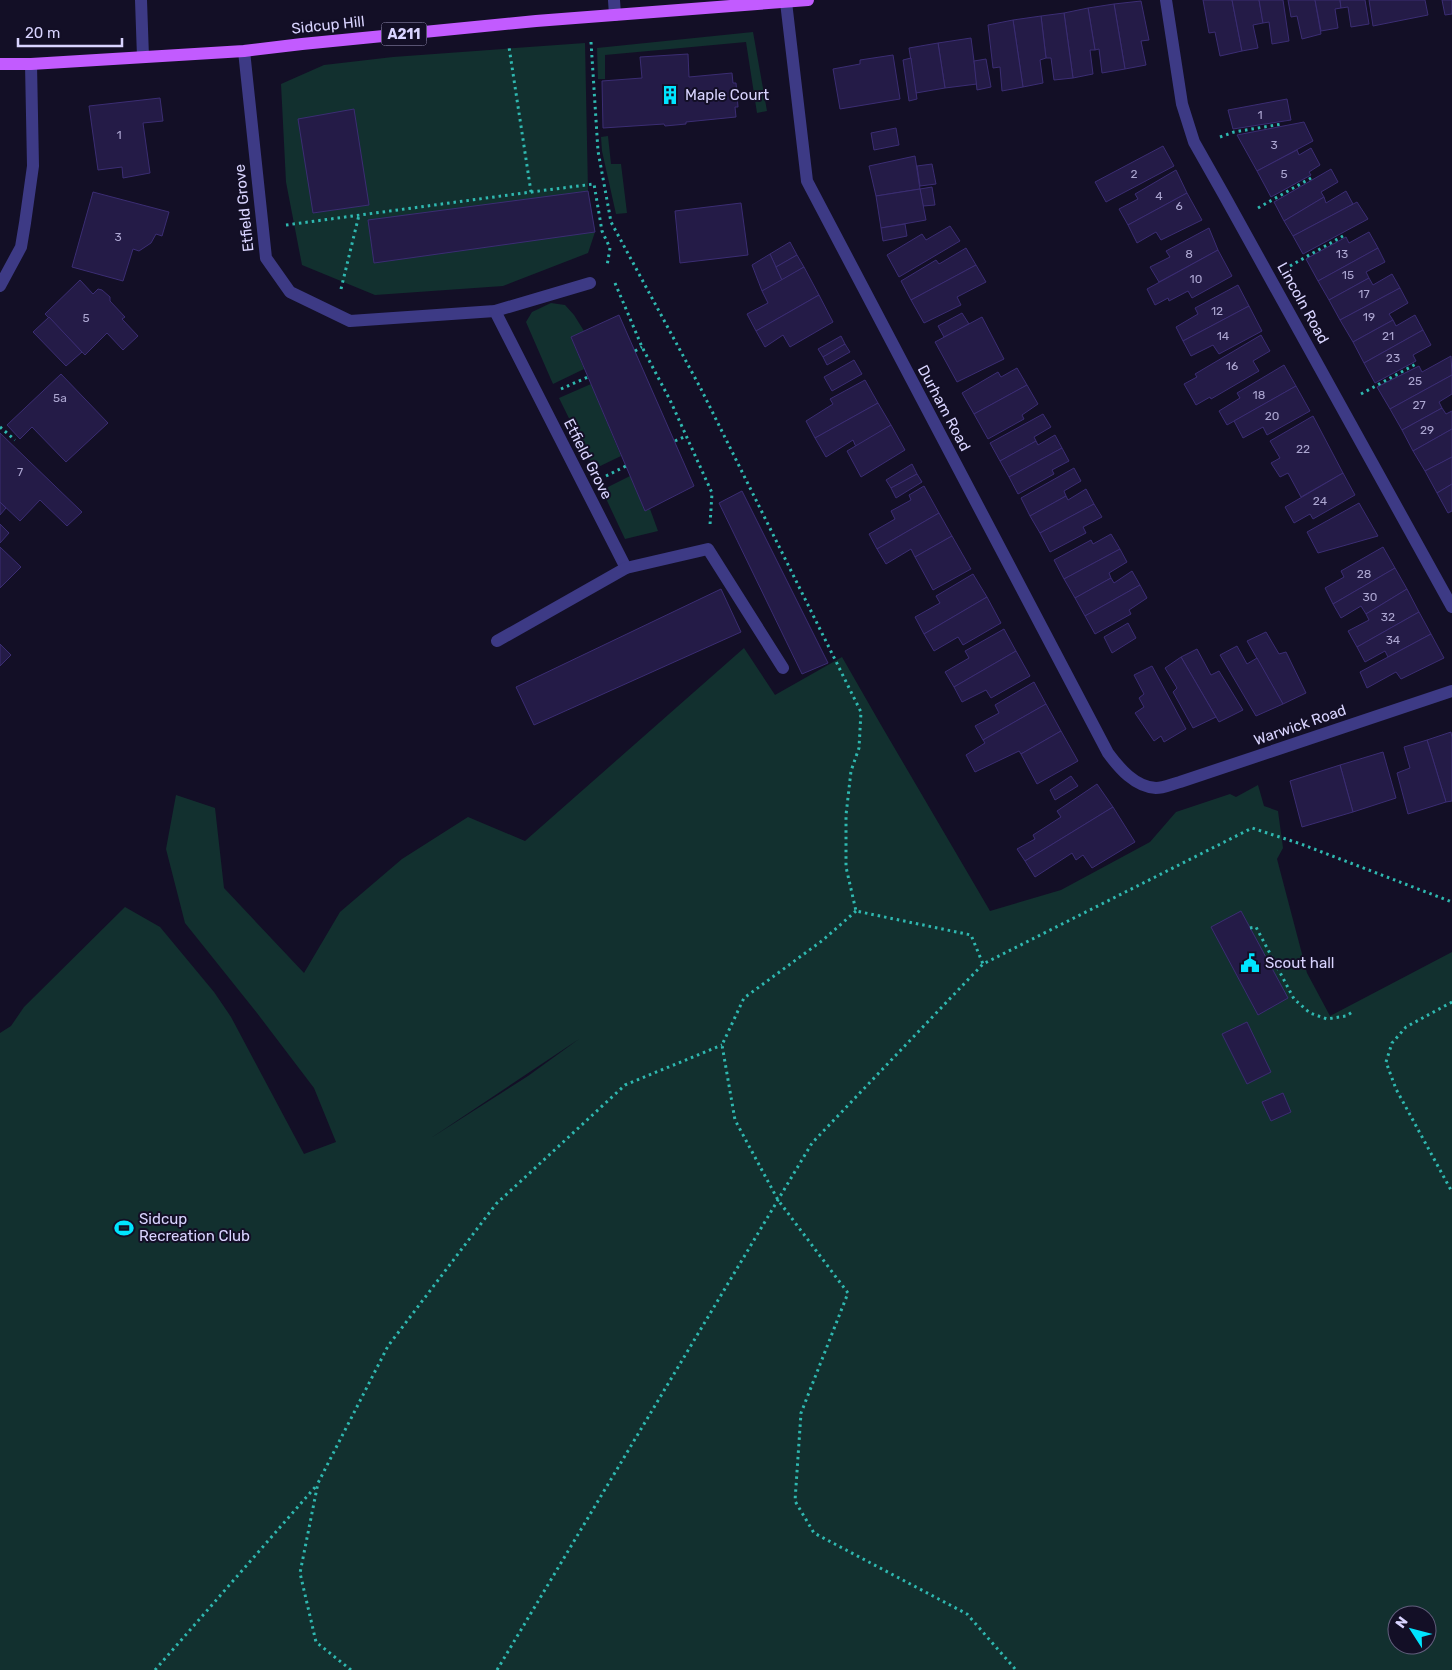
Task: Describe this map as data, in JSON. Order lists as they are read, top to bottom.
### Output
{
  "streets": {
    "main road": ["Sidcup Hill", "A211"],
    "street": [
      "Etfield Grove",
      "Lincoln Road",
      "Durham Road",
      "Warwick Road"
    ]
  },
  "crossings": [
    ["Sidcup Hill", "Etfield Grove"],
    ["Sidcup Hill", "Durham Road"],
    ["Durham Road", "Warwick Road"]
  ],
  "places": {
    "building": ["Maple Court"],
    "public building": ["Scout hall"],
    "sports": ["Sidcup Recreation Club"]
  },
  "house_numbers": [
    "1",
    "1",
    "3",
    "2",
    "5",
    "4",
    "6",
    "3",
    "8",
    "13",
    "15",
    "10",
    "17",
    "12",
    "19",
    "5",
    "14",
    "21",
    "23",
    "16",
    "25",
    "18",
    "5a",
    "27",
    "20",
    "29",
    "22",
    "7",
    "24",
    "28",
    "30",
    "32",
    "34"
  ],
  "scale_bar": "20 m",
  "north": "top left"
}
